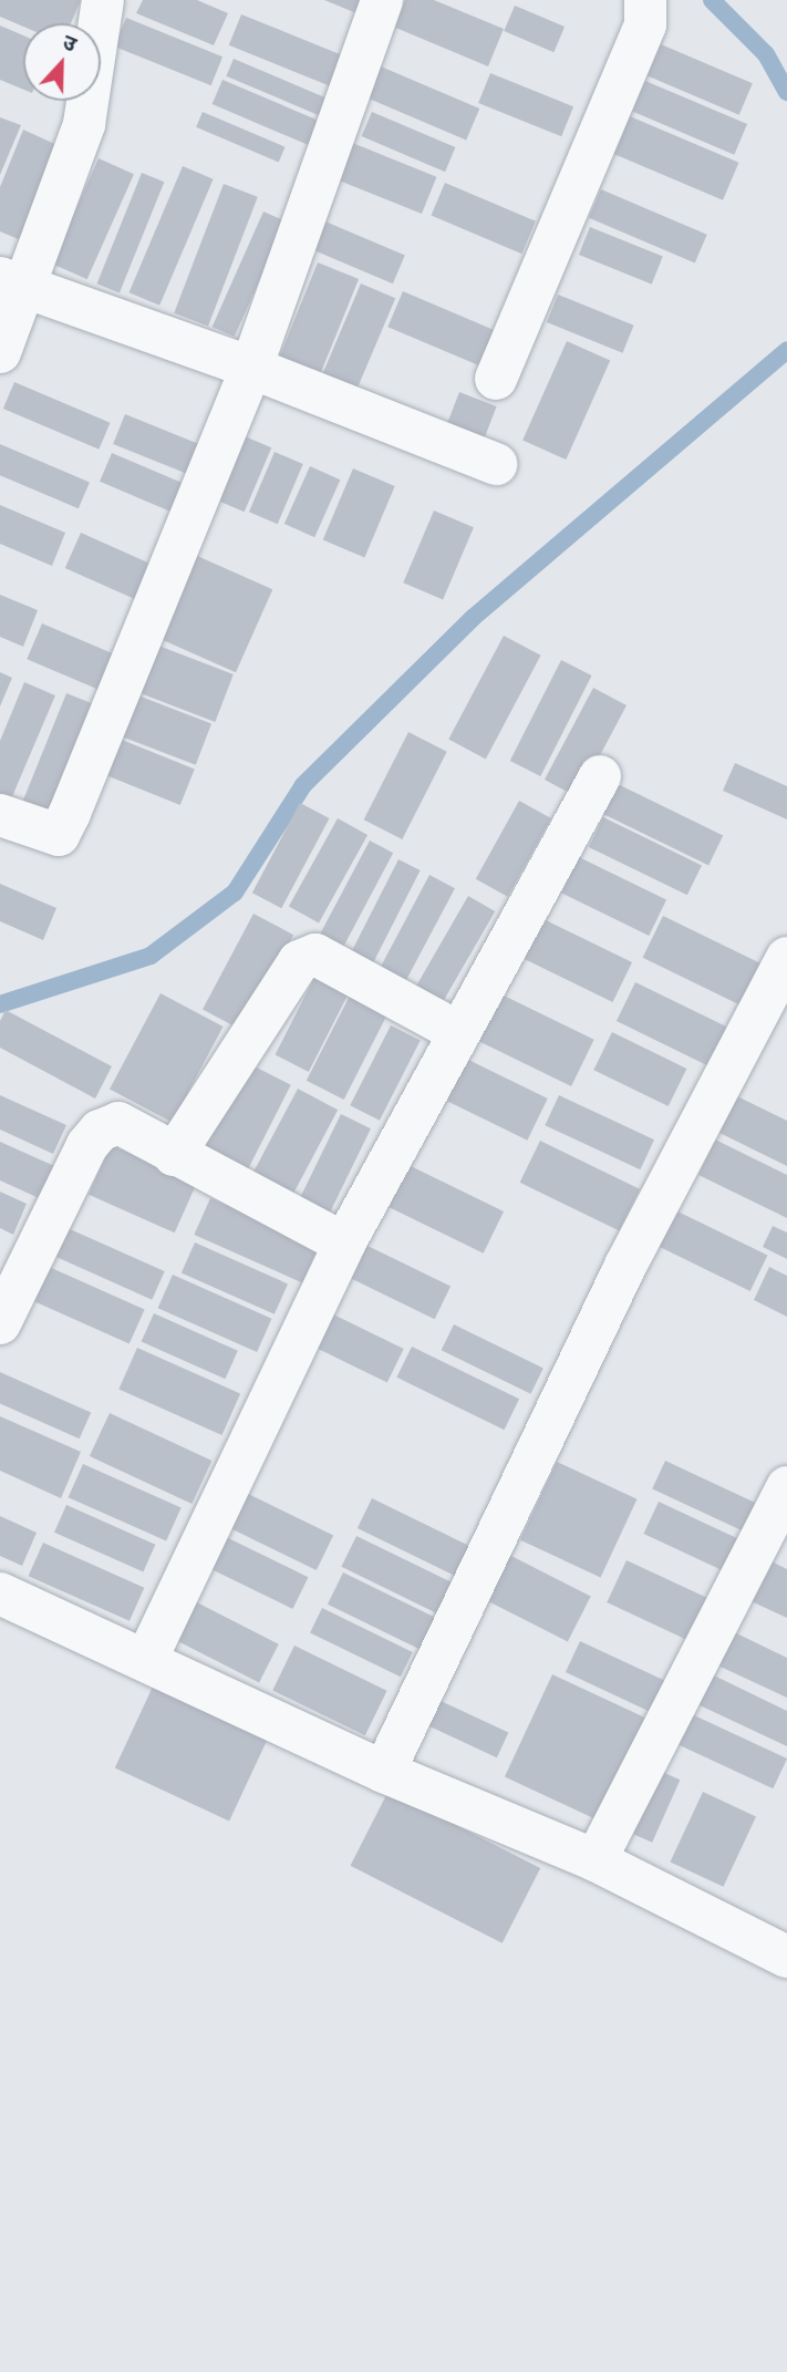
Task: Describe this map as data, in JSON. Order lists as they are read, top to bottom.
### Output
{
  "north": "top"
}
